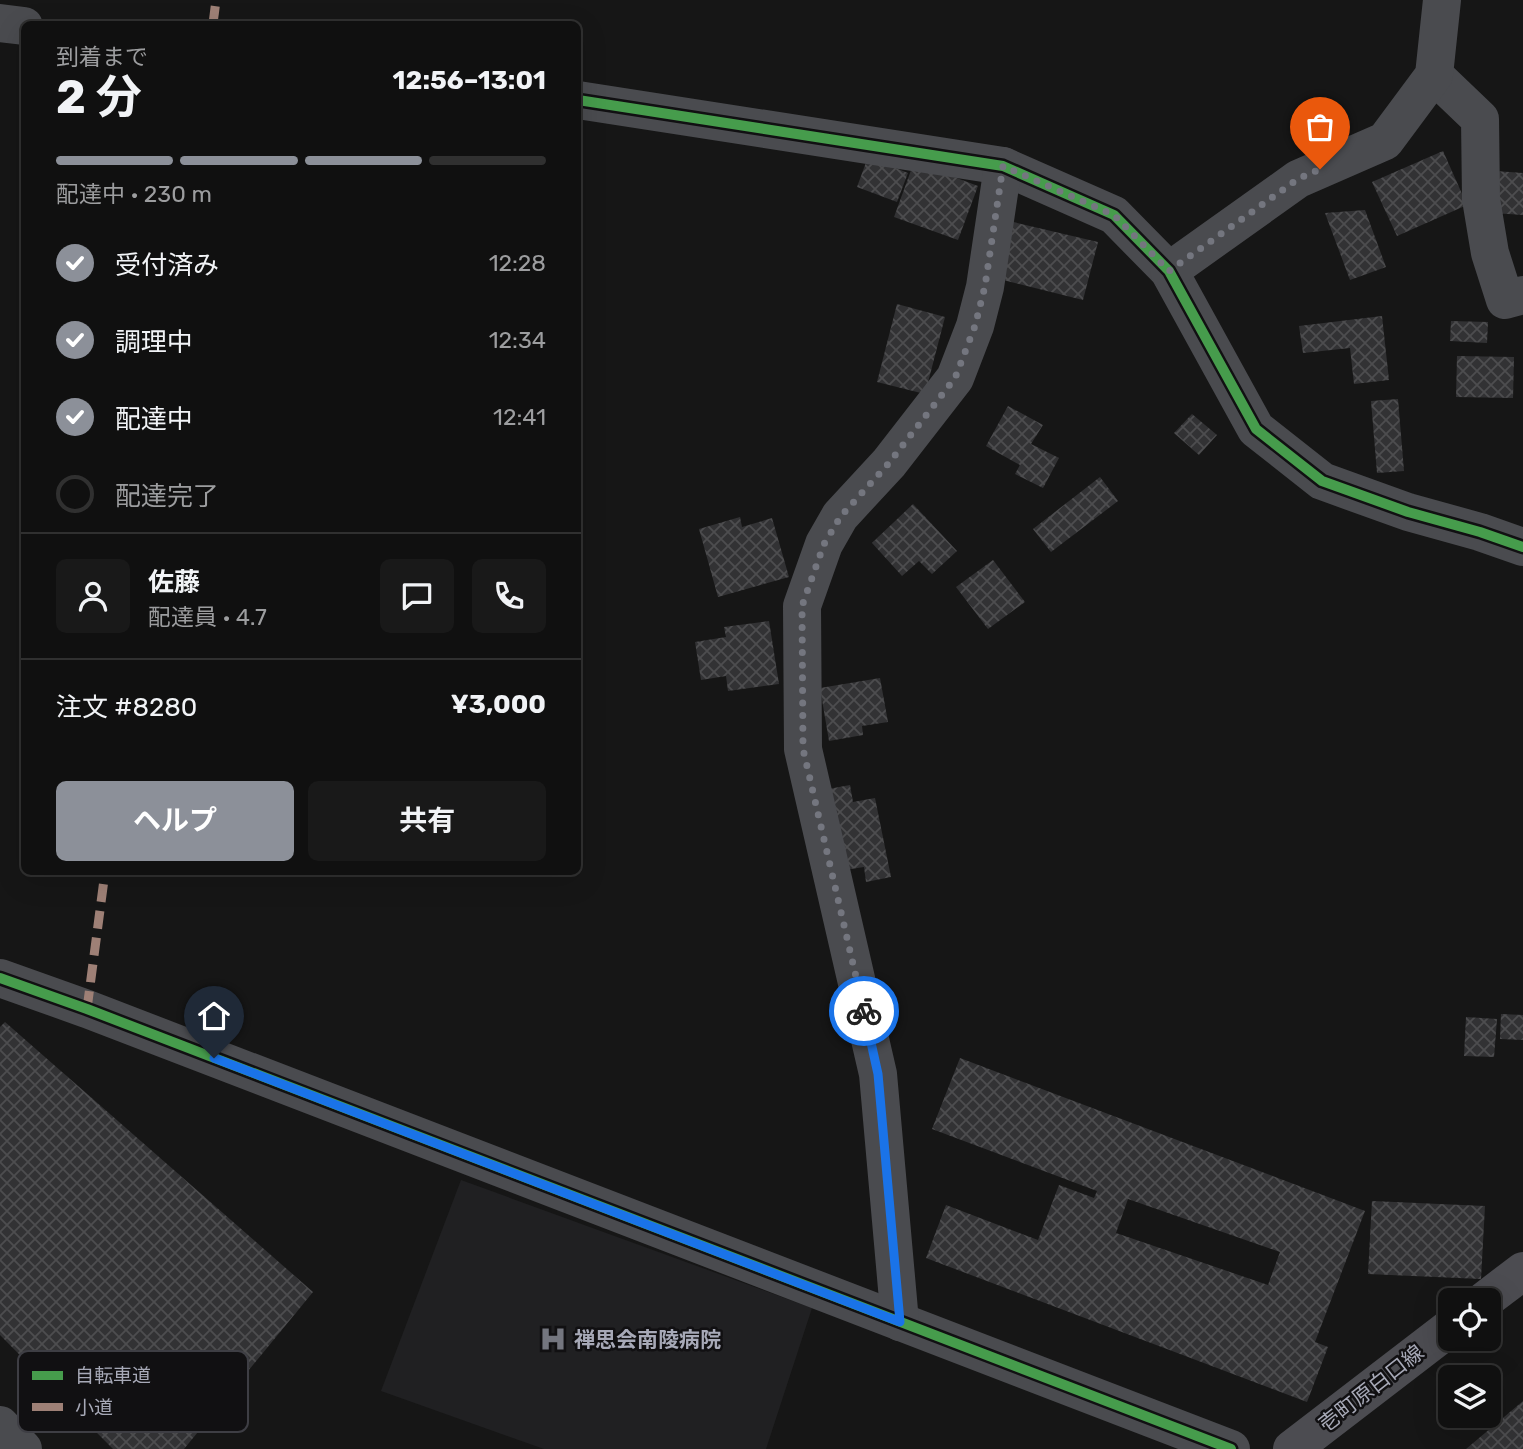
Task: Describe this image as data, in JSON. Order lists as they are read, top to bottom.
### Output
{
  "streets": {
    "main road": ["壱町原白口線"]
  },
  "places": {
    "hospital": ["禅思会南陵病院"]
  },
  "legend": ["自転車道", "小道"],
  "page": {
    "heading": ["2 分", "到着まで", "12:56–13:01"],
    "panel": [
      "佐藤",
      "配達員 · 4.7",
      "注文 #8280",
      "¥3,000"
    ],
    "bar": "配達中 · 230 m",
    "list": [
      ["受付済み", "12:28"],
      ["調理中", "12:34"],
      ["配達中", "12:41"],
      "配達完了"
    ],
    "buttons": ["ヘルプ", "共有"]
  }
}
